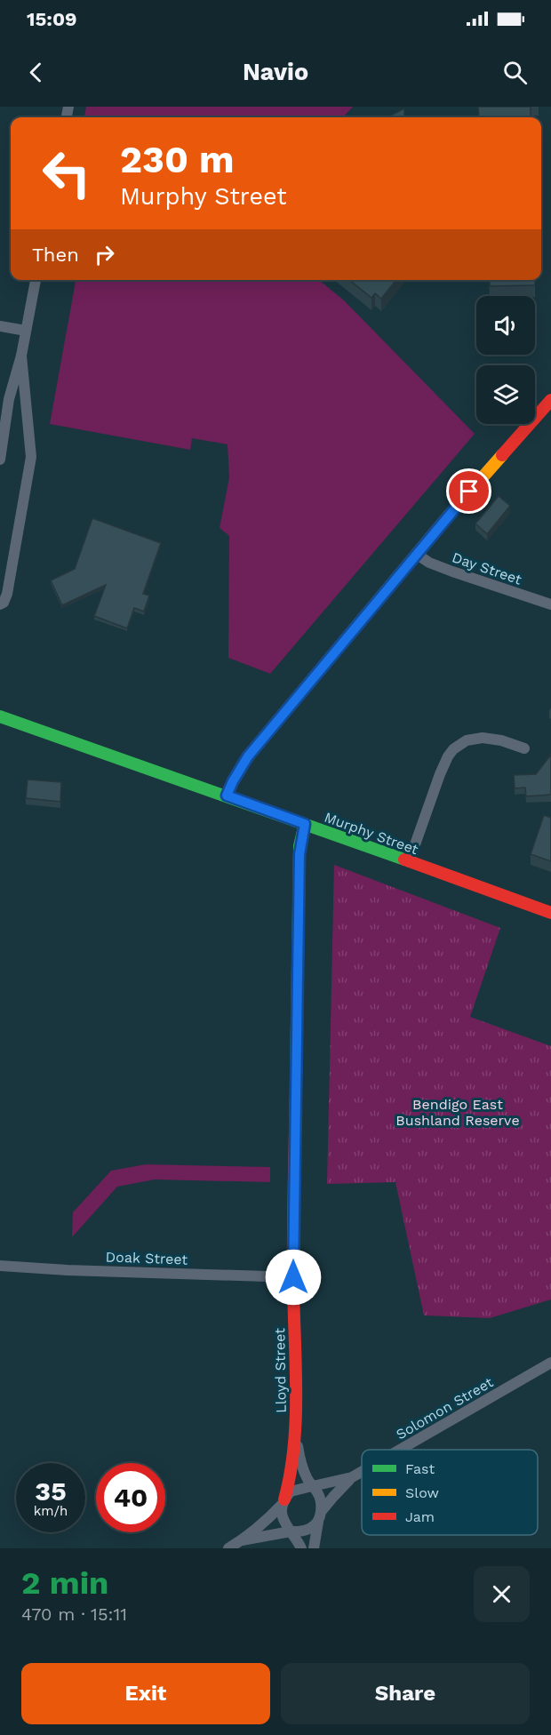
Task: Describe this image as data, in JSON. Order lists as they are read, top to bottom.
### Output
{
  "streets": {
    "street": [
      "Day Street",
      "Murphy Street",
      "Doak Street",
      "Lloyd Street",
      "Solomon Street"
    ]
  },
  "crossings": [
    ["Murphy Street", "Lloyd Street"],
    ["Doak Street", "Lloyd Street"],
    ["Lloyd Street", "Solomon Street"]
  ],
  "parks": ["Bendigo East Bushland Reserve"],
  "legend": ["Fast", "Slow", "Jam"],
  "page": {
    "status": "15:09",
    "header": "Navio",
    "turn": ["230 m", "Murphy Street"],
    "then": "Then",
    "speed": "35 km/h",
    "limit": "40",
    "heading": ["2 min", "470 m · 15:11"],
    "buttons": ["Exit", "Share"]
  }
}
